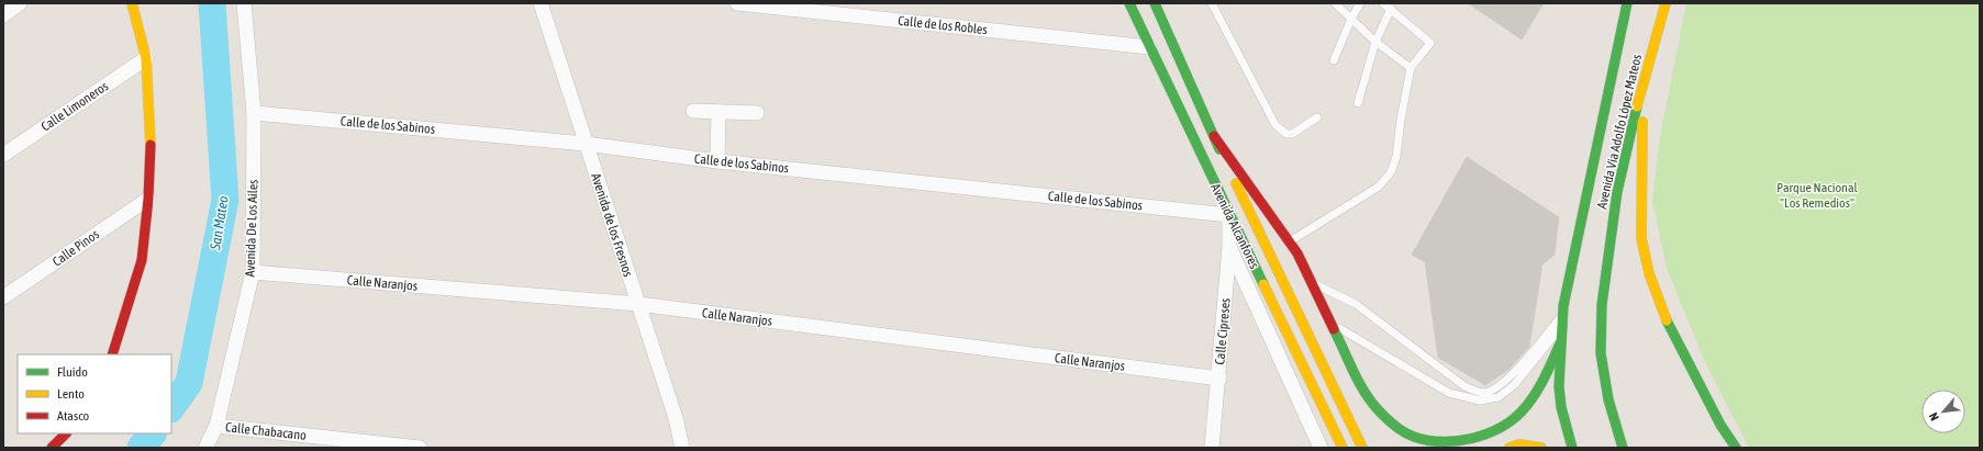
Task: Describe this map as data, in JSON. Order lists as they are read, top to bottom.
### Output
{
  "streets": {
    "main road": ["Avenida Via Adolfo López Mateos", "Avenida Alcanfores"],
    "street": [
      "Calle de los Robles",
      "Calle Limoneros",
      "Calle de los Sabinos",
      "Avenida de los Fresnos",
      "Avenida De Los Ailes",
      "Calle Pinos",
      "Calle Naranjos",
      "Calle Cipreses",
      "Calle Chabacano"
    ]
  },
  "crossings": [
    ["Calle de los Robles", "Avenida Alcanfores"],
    ["Calle de los Sabinos", "Avenida de los Fresnos"],
    ["Calle de los Sabinos", "Avenida Alcanfores"],
    ["Calle de los Sabinos", "Avenida De Los Ailes"],
    ["Calle de los Sabinos", "Calle Cipreses"],
    ["Avenida de los Fresnos", "Calle Naranjos"],
    ["Avenida Alcanfores", "Calle Cipreses"],
    ["Avenida De Los Ailes", "Calle Naranjos"],
    ["Avenida De Los Ailes", "Calle Chabacano"],
    ["Calle Naranjos", "Calle Cipreses"]
  ],
  "water": ["San Mateo"],
  "parks": ["Parque Nacional \"Los Remedios\""],
  "legend": ["Fluido", "Lento", "Atasco"],
  "north": "bottom left"
}
